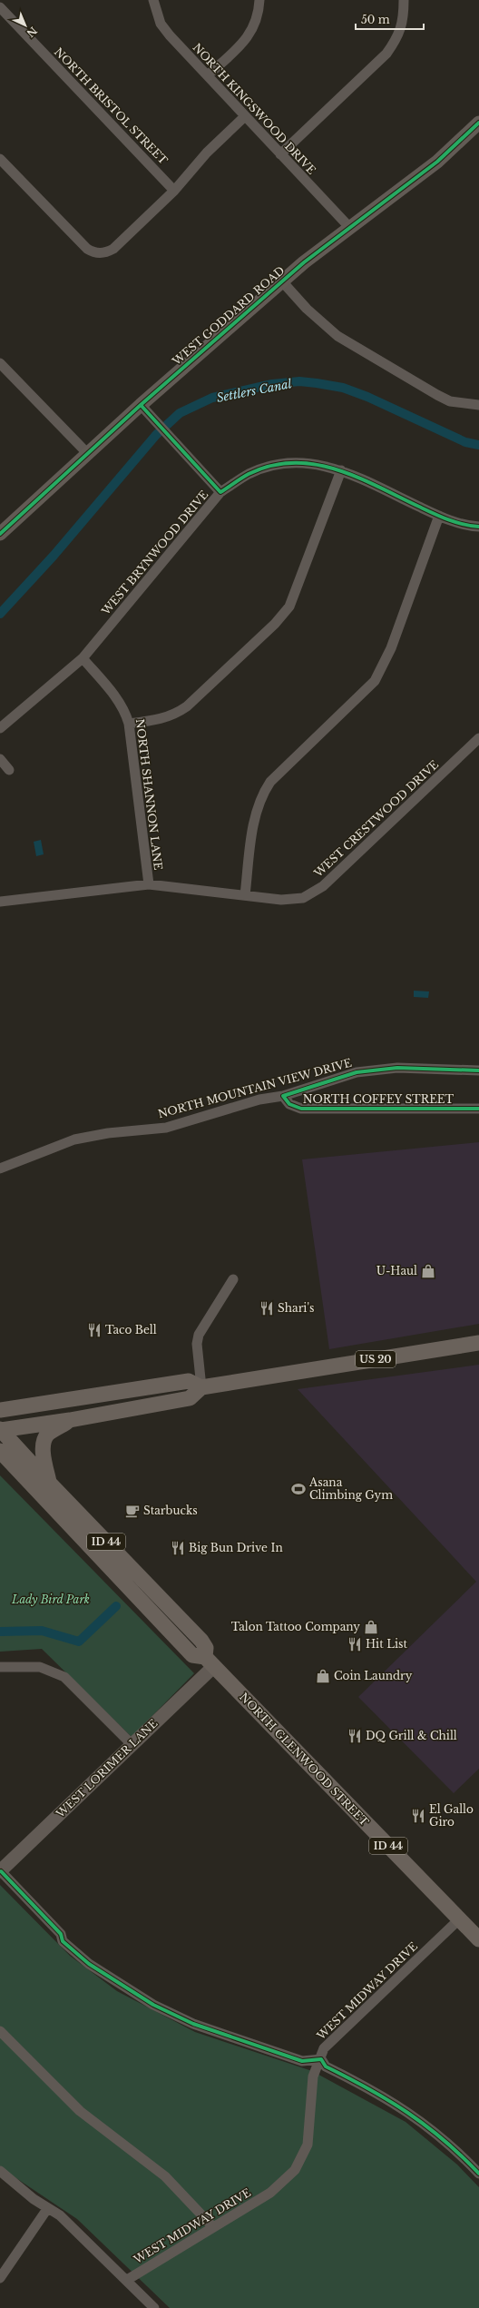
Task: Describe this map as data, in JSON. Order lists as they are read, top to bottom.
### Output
{
  "streets": {
    "main road": ["US 20", "ID 44", "NORTH GLENWOOD STREET"],
    "street": [
      "NORTH BRISTOL STREET",
      "NORTH KINGSWOOD DRIVE",
      "WEST GODDARD ROAD",
      "WEST BRYNWOOD DRIVE",
      "NORTH SHANNON LANE",
      "WEST CRESTWOOD DRIVE",
      "NORTH MOUNTAIN VIEW DRIVE",
      "NORTH COFFEY STREET",
      "WEST LORIMER LANE",
      "WEST MIDWAY DRIVE"
    ]
  },
  "crossings": [
    ["NORTH KINGSWOOD DRIVE", "WEST GODDARD ROAD"],
    ["WEST BRYNWOOD DRIVE", "NORTH SHANNON LANE"],
    ["NORTH SHANNON LANE", "WEST CRESTWOOD DRIVE"],
    ["NORTH MOUNTAIN VIEW DRIVE", "NORTH COFFEY STREET"],
    ["NORTH GLENWOOD STREET", "WEST LORIMER LANE"],
    ["NORTH GLENWOOD STREET", "WEST MIDWAY DRIVE"]
  ],
  "water": ["Settlers Canal"],
  "parks": ["Lady Bird Park"],
  "places": {
    "shop": ["U-Haul", "Talon Tattoo Company", "Coin Laundry"],
    "restaurant": [
      "Shari's",
      "Taco Bell",
      "Big Bun Drive In",
      "Hit List",
      "DQ Grill & Chill",
      "El Gallo Giro"
    ],
    "sports": ["Asana Climbing Gym"],
    "cafe": ["Starbucks"]
  },
  "scale_bar": "50 m",
  "north": "bottom right"
}
